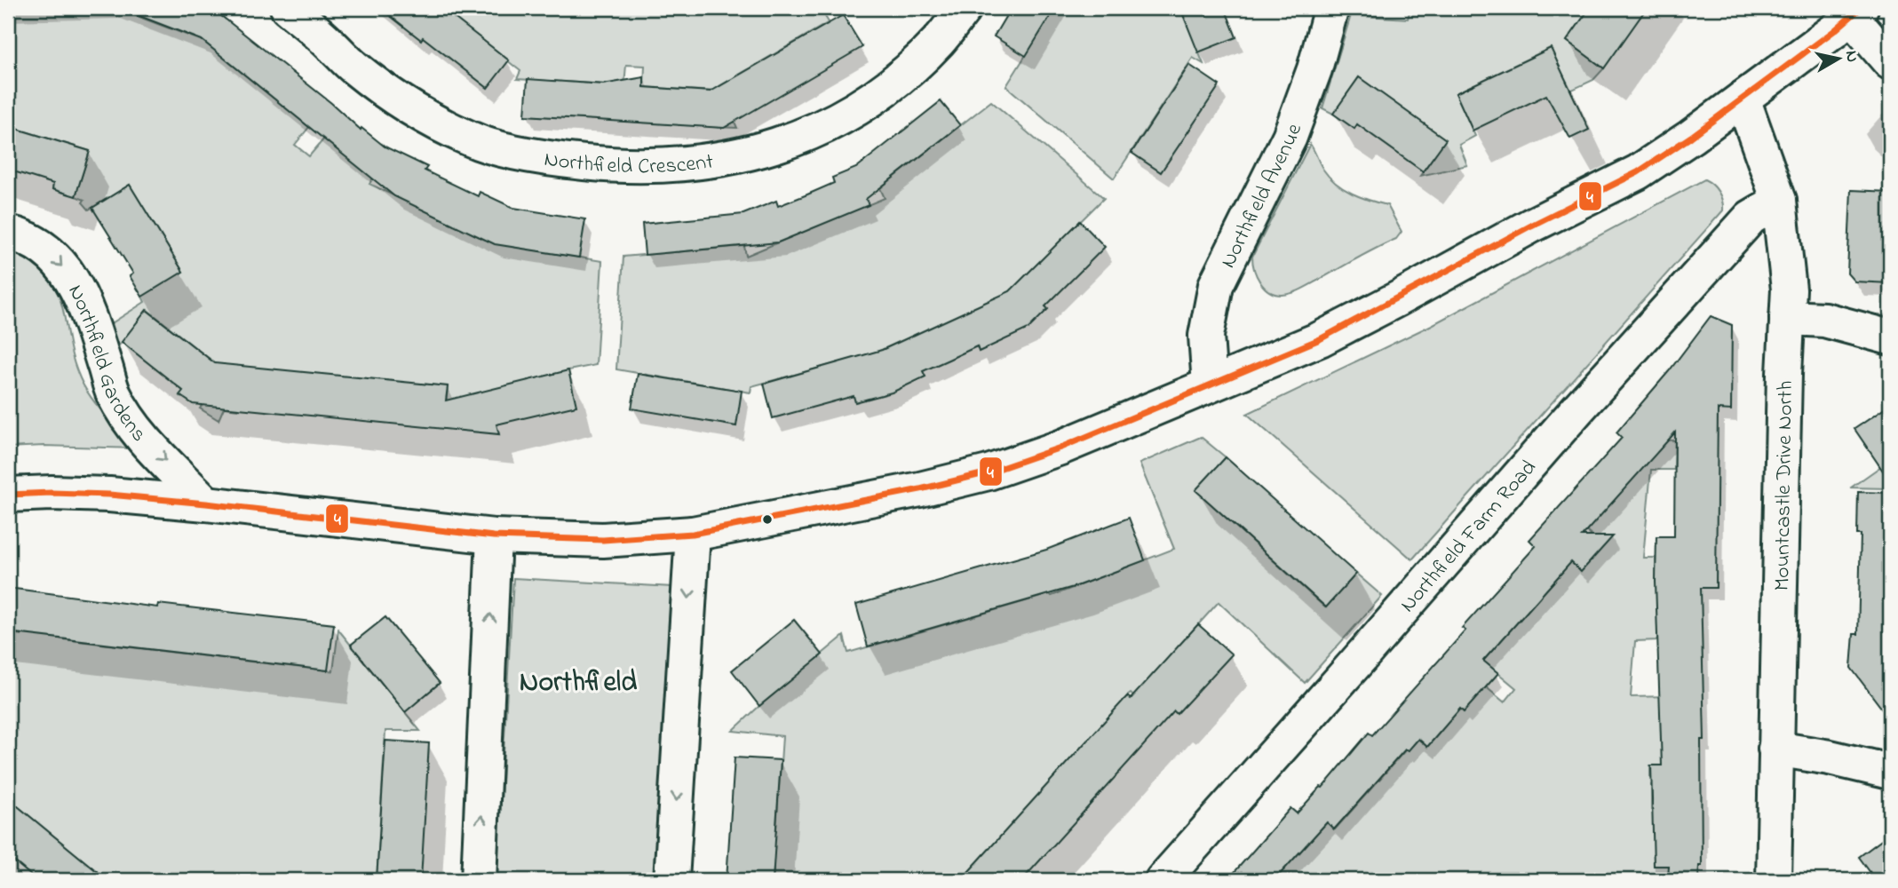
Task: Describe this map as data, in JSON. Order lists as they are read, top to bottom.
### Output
{
  "streets": {
    "street": [
      "Northfield Crescent",
      "Northfield Avenue",
      "Northfield Gardens",
      "Mountcastle Drive North",
      "Northfield Farm Road"
    ]
  },
  "crossings": [
    ["Mountcastle Drive North", "Northfield Farm Road"]
  ],
  "one_way": ["Northfield Gardens"],
  "districts": ["Northfield"],
  "lines": ["transit line 4"],
  "north": "right"
}
